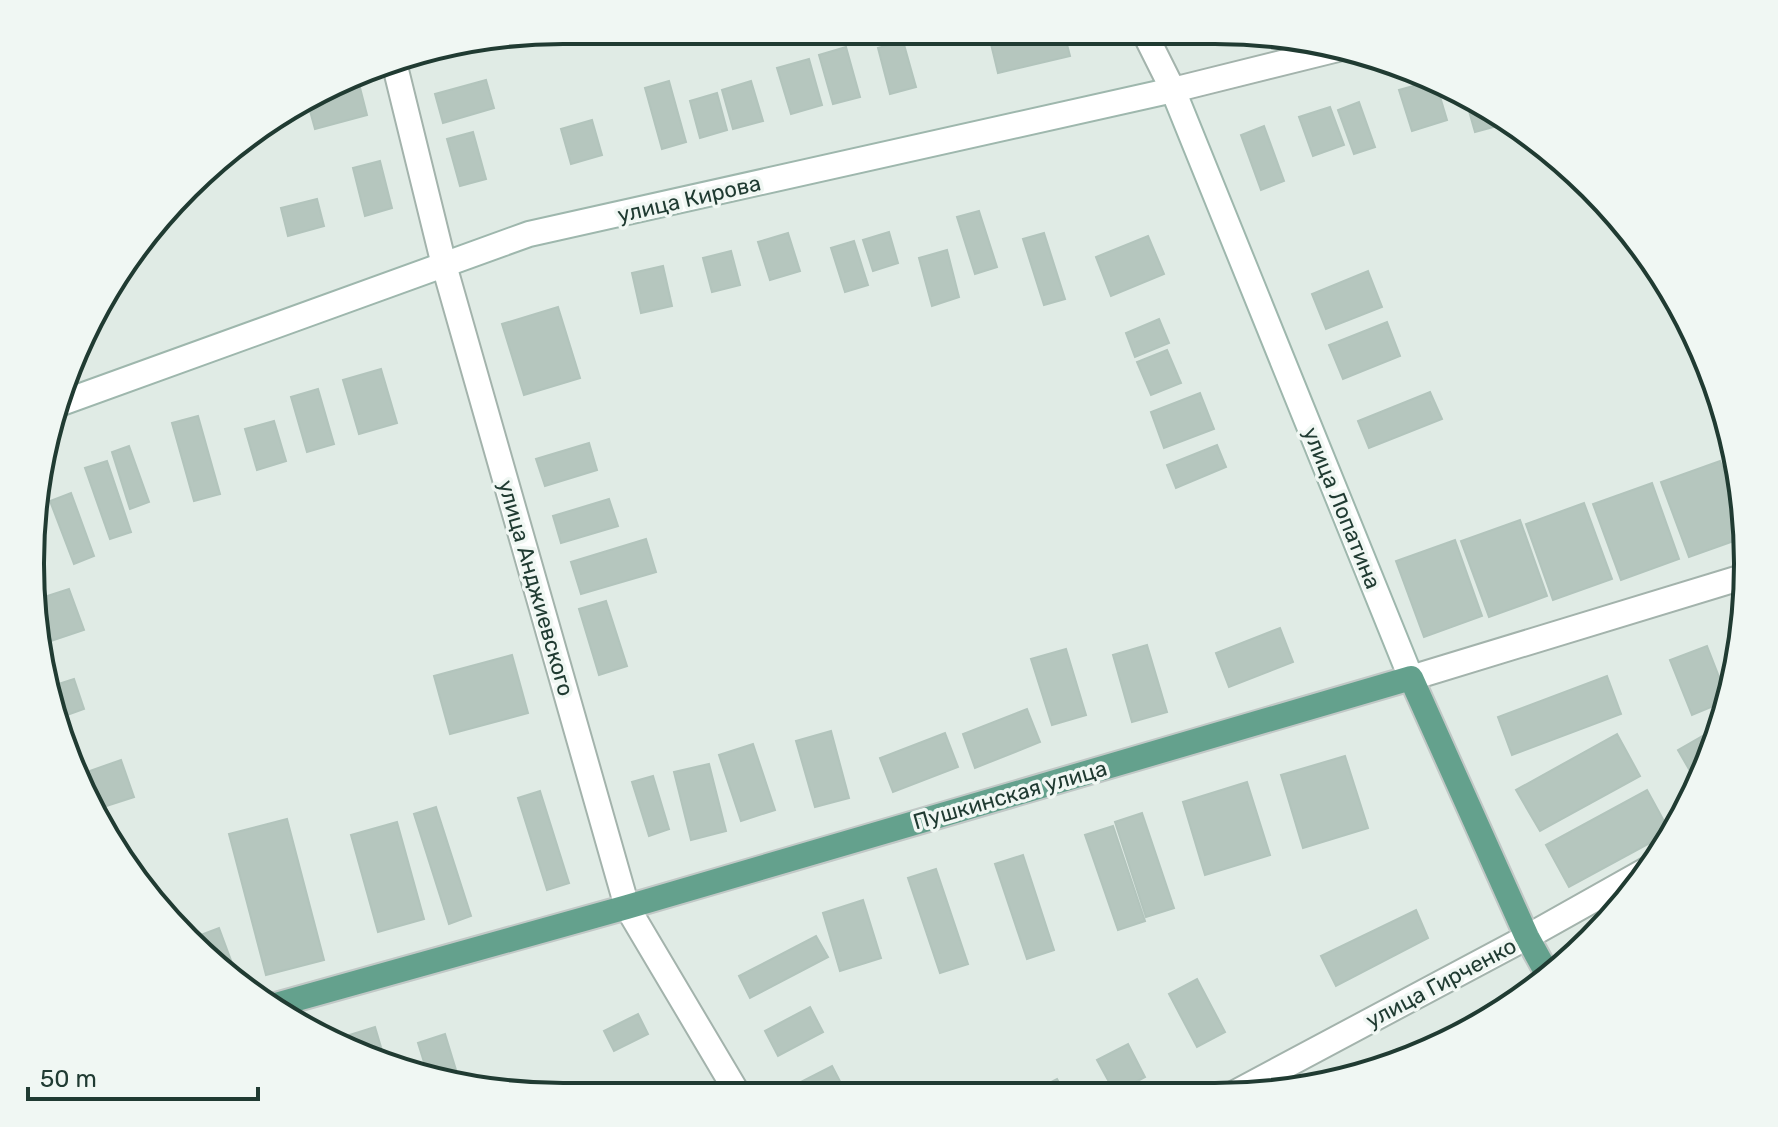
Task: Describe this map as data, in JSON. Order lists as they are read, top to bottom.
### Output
{
  "streets": {
    "main road": ["улица Лопатина", "Пушкинская улица"],
    "street": ["улица Кирова", "улица Анджиевского", "улица Гирченко"]
  },
  "crossings": [
    ["улица Кирова", "улица Лопатина"],
    ["улица Кирова", "улица Анджиевского"],
    ["улица Лопатина", "Пушкинская улица"],
    ["улица Лопатина", "улица Гирченко"],
    ["улица Анджиевского", "Пушкинская улица"]
  ],
  "scale_bar": "50 m"
}
